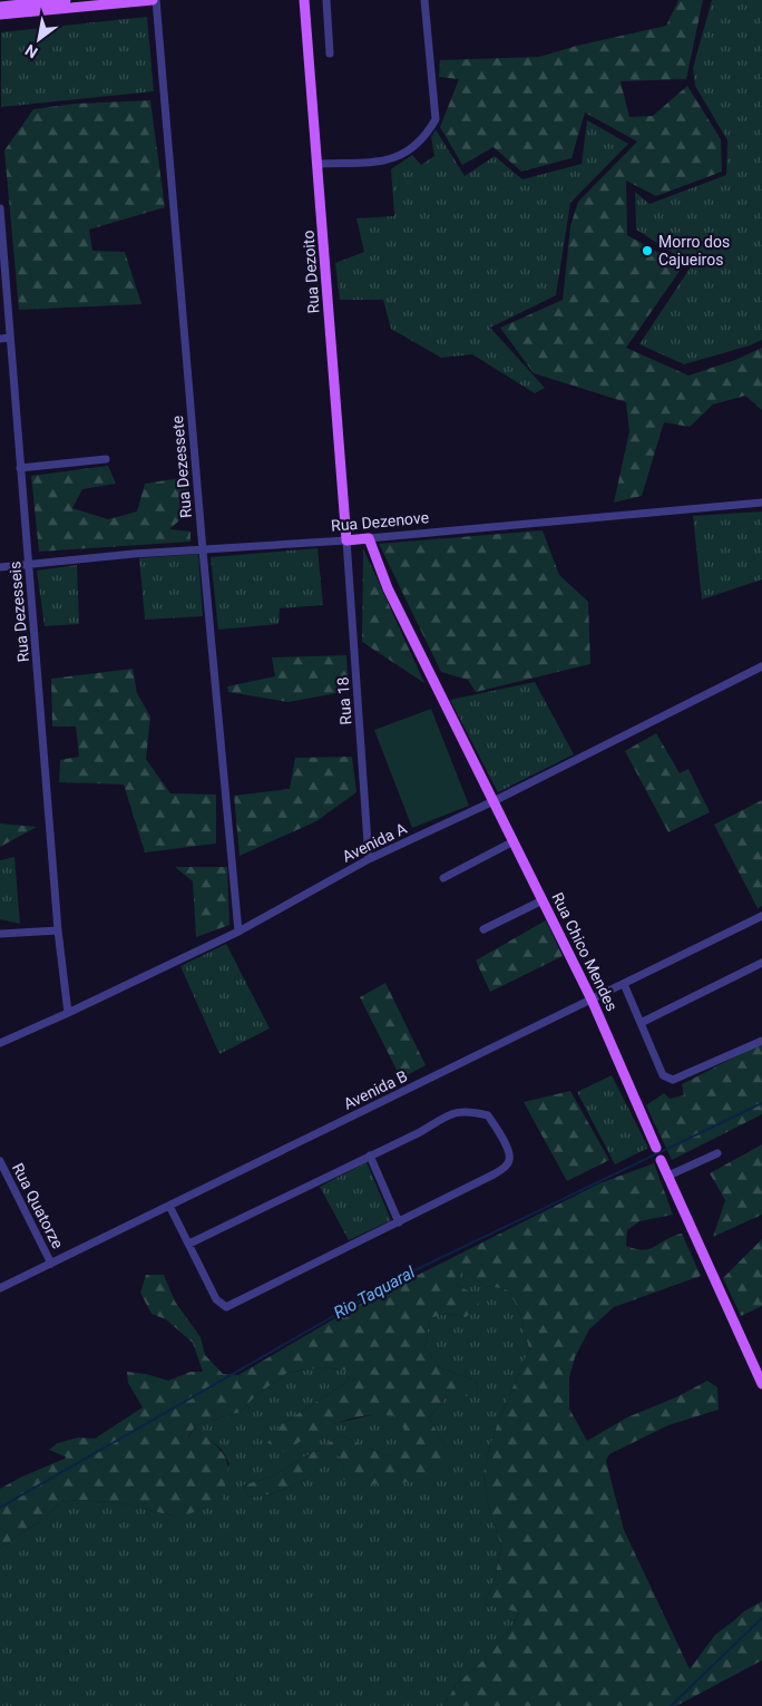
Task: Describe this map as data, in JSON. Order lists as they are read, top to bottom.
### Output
{
  "streets": {
    "main road": ["Rua Dezoito", "Rua Dezenove", "Rua Chico Mendes"],
    "street": [
      "Rua Dezessete",
      "Rua Dezesseis",
      "Rua 18",
      "Avenida A",
      "Avenida B",
      "Rua Quatorze"
    ]
  },
  "crossings": [
    ["Rua Dezoito", "Rua Dezenove"],
    ["Rua Dezoito", "Rua 18"],
    ["Rua Dezessete", "Rua Dezenove"],
    ["Rua Dezessete", "Avenida A"],
    ["Rua Dezenove", "Rua Dezesseis"],
    ["Rua Dezenove", "Rua 18"],
    ["Rua Dezenove", "Rua Chico Mendes"],
    ["Rua Dezesseis", "Avenida A"],
    ["Rua 18", "Avenida A"],
    ["Avenida A", "Rua Chico Mendes"],
    ["Rua Chico Mendes", "Avenida B"],
    ["Avenida B", "Rua Quatorze"]
  ],
  "water": ["Rio Taquaral"],
  "places": ["Morro dos Cajueiros"],
  "north": "bottom left"
}
